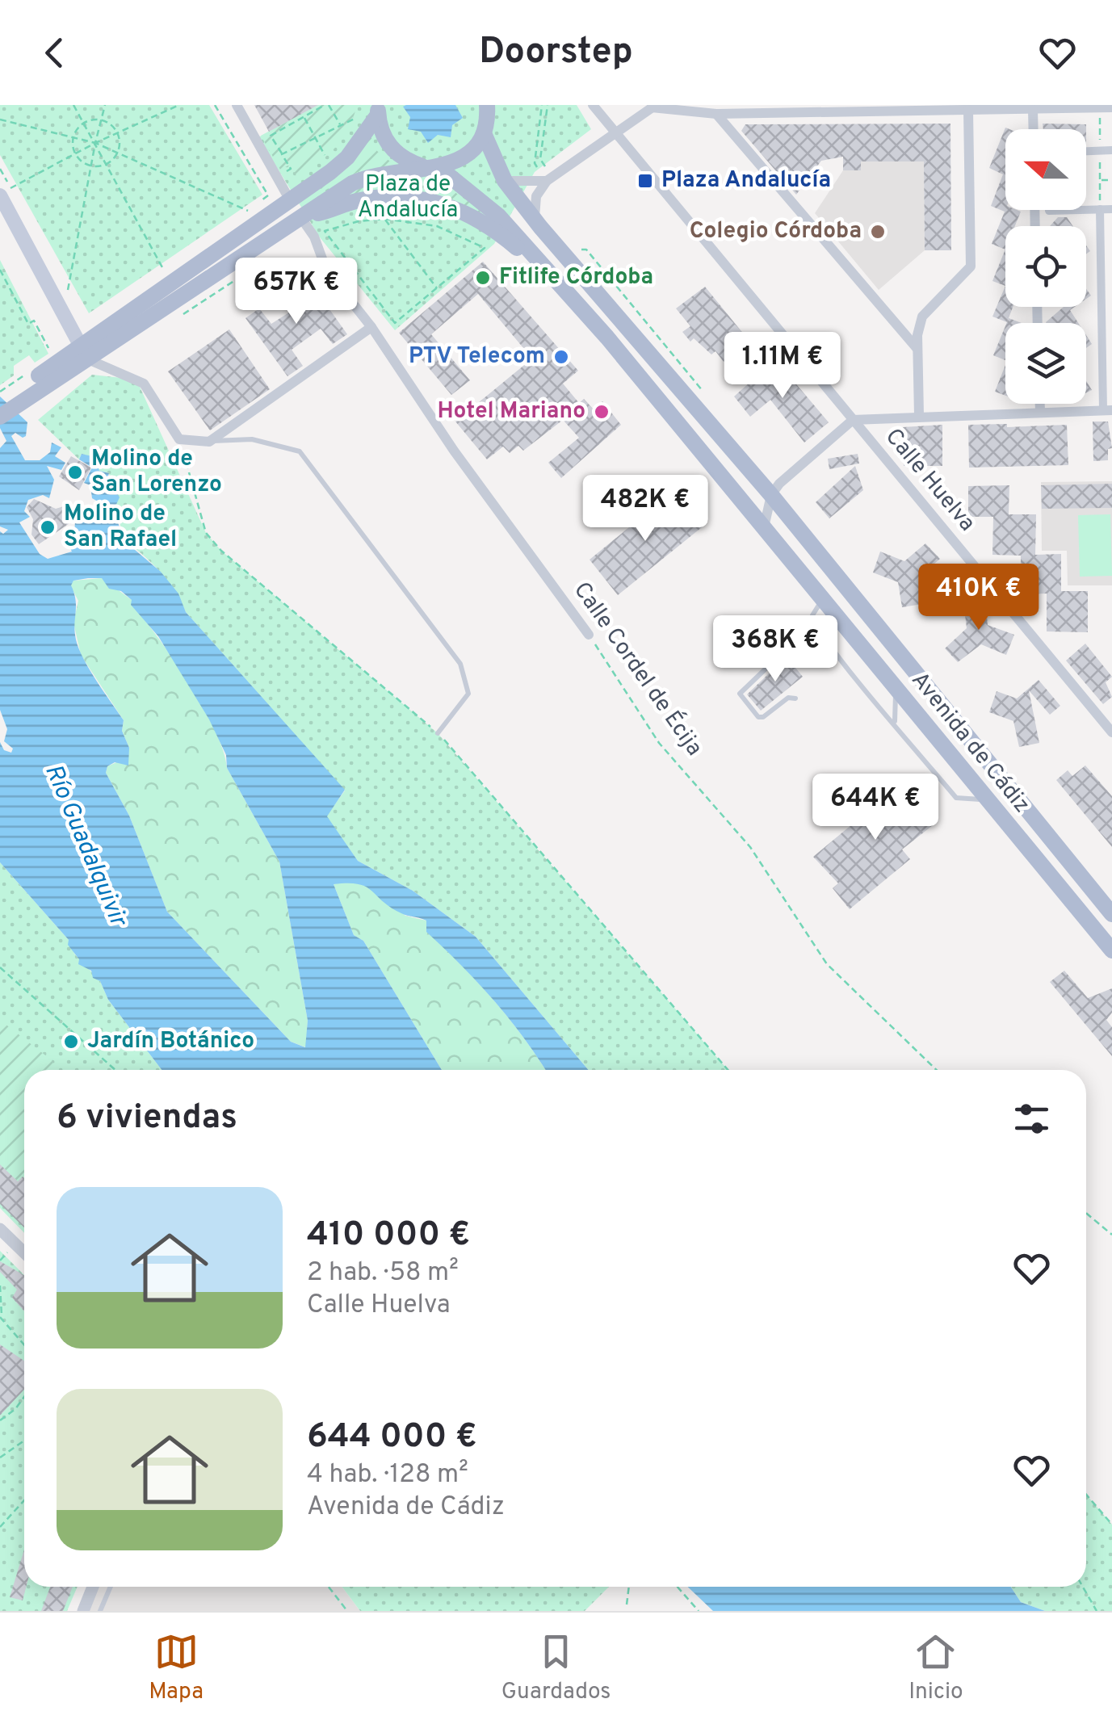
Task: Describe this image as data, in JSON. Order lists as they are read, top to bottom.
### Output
{
  "streets": {
    "main road": ["Avenida de Cádiz"],
    "street": ["Calle Huelva", "Calle Cordel de Écija"]
  },
  "water": ["Río Guadalquivir"],
  "parks": ["Plaza de Andalucía"],
  "places": {
    "transit": ["Plaza Andalucía"],
    "other": [
      "Colegio Córdoba",
      "Fitlife Córdoba",
      "PTV Telecom",
      "Hotel Mariano",
      "Molino de San Lorenzo",
      "Molino de San Rafael",
      "Jardín Botánico"
    ]
  },
  "north": "left",
  "page": {
    "header": "Doorstep",
    "price": [
      "657K €",
      "1.11M €",
      "482K €",
      "410K €",
      "368K €",
      "644K €"
    ],
    "heading": "6 viviendas",
    "list": [
      {
        "name": "410 000 €",
        "note": "2 hab. · 58 m² · Calle Huelva"
      },
      {
        "name": "644 000 €",
        "note": "4 hab. · 128 m² · Avenida de Cádiz"
      }
    ],
    "tabs": ["Mapa", "Guardados", "Inicio"]
  }
}
